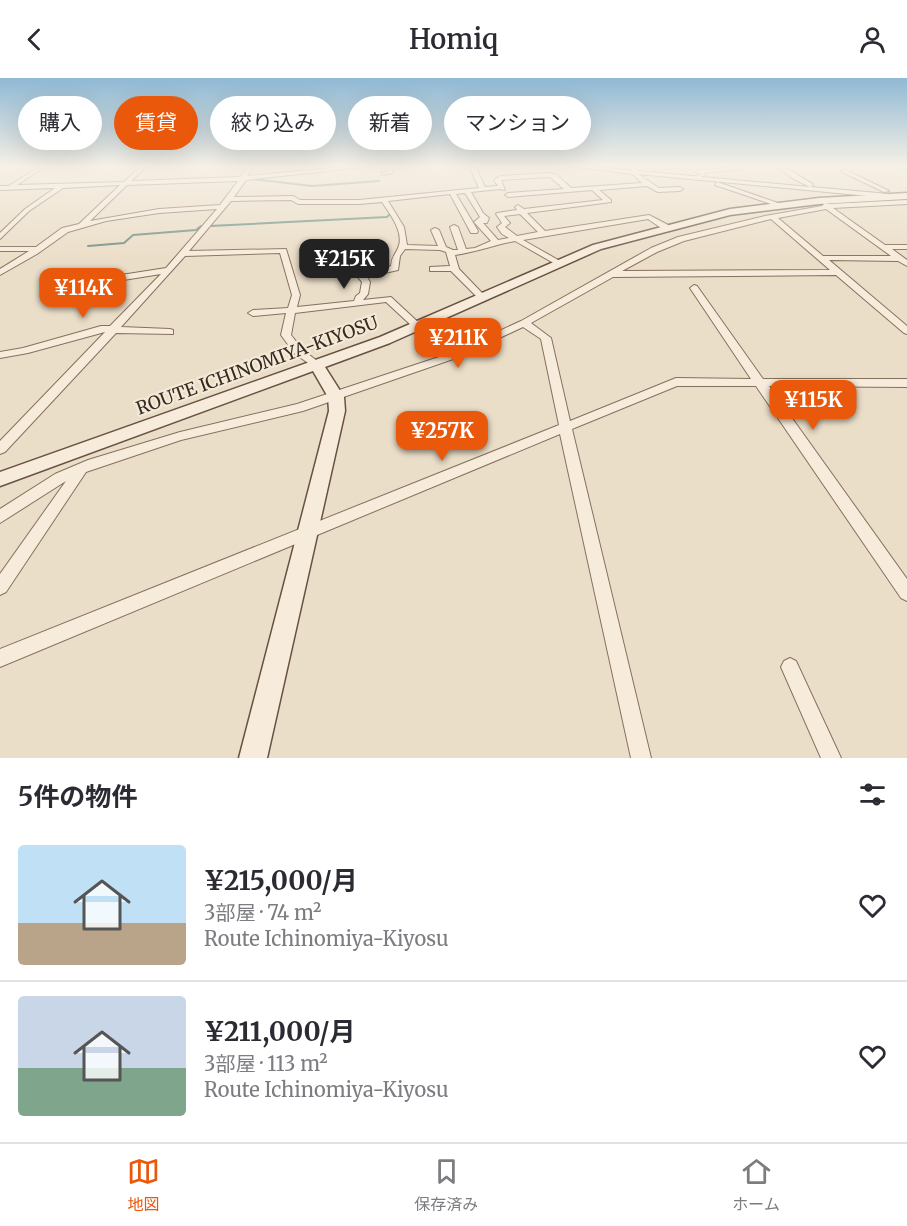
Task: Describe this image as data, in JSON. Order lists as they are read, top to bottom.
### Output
{
  "streets": {
    "main road": ["ROUTE ICHINOMIYA-KIYOSU"]
  },
  "page": {
    "header": "Homiq",
    "chip": [
      "購入",
      "賃貸",
      "絞り込み",
      "新着",
      "マンション"
    ],
    "price": [
      "¥215K",
      "¥114K",
      "¥211K",
      "¥115K",
      "¥257K"
    ],
    "heading": "5件の物件",
    "list": [
      {
        "name": "¥215,000/月",
        "note": "3部屋 · 74 m² · Route Ichinomiya-Kiyosu"
      },
      {
        "name": "¥211,000/月",
        "note": "3部屋 · 113 m² · Route Ichinomiya-Kiyosu"
      }
    ],
    "tabs": ["地図", "保存済み", "ホーム"]
  }
}
